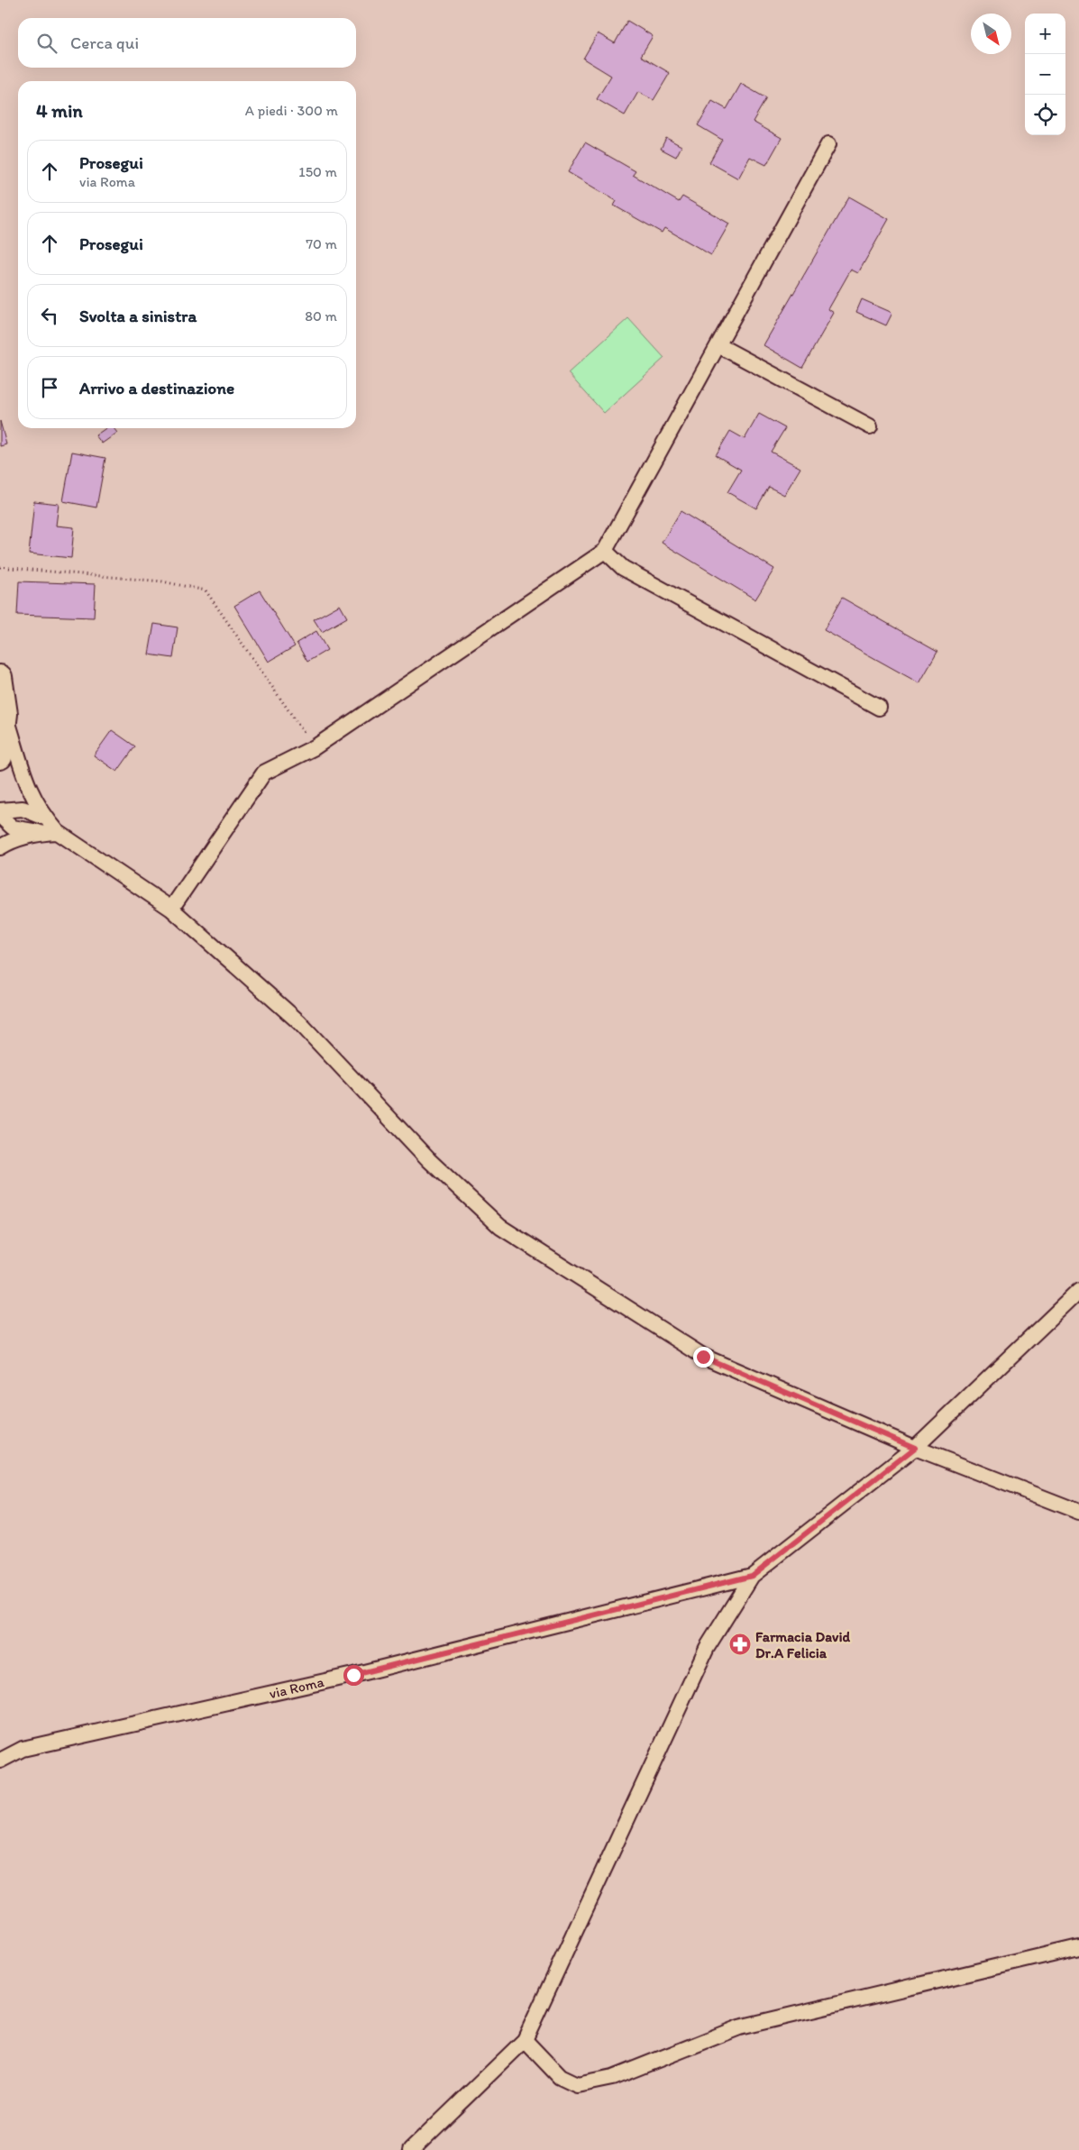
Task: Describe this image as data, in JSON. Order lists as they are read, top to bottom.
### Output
{
  "streets": {
    "street": ["via Roma"]
  },
  "places": {
    "pharmacy": ["Farmacia David Dr.A Felicia"]
  },
  "north": "bottom right",
  "page": {
    "map_buttons": ["+", "−"],
    "search": "Cerca qui",
    "heading": ["4 min", "A piedi · 300 m"],
    "list": [
      ["Prosegui", "via Roma", "150 m"],
      ["Prosegui", "70 m"],
      ["Svolta a sinistra", "80 m"],
      "Arrivo a destinazione"
    ]
  }
}
